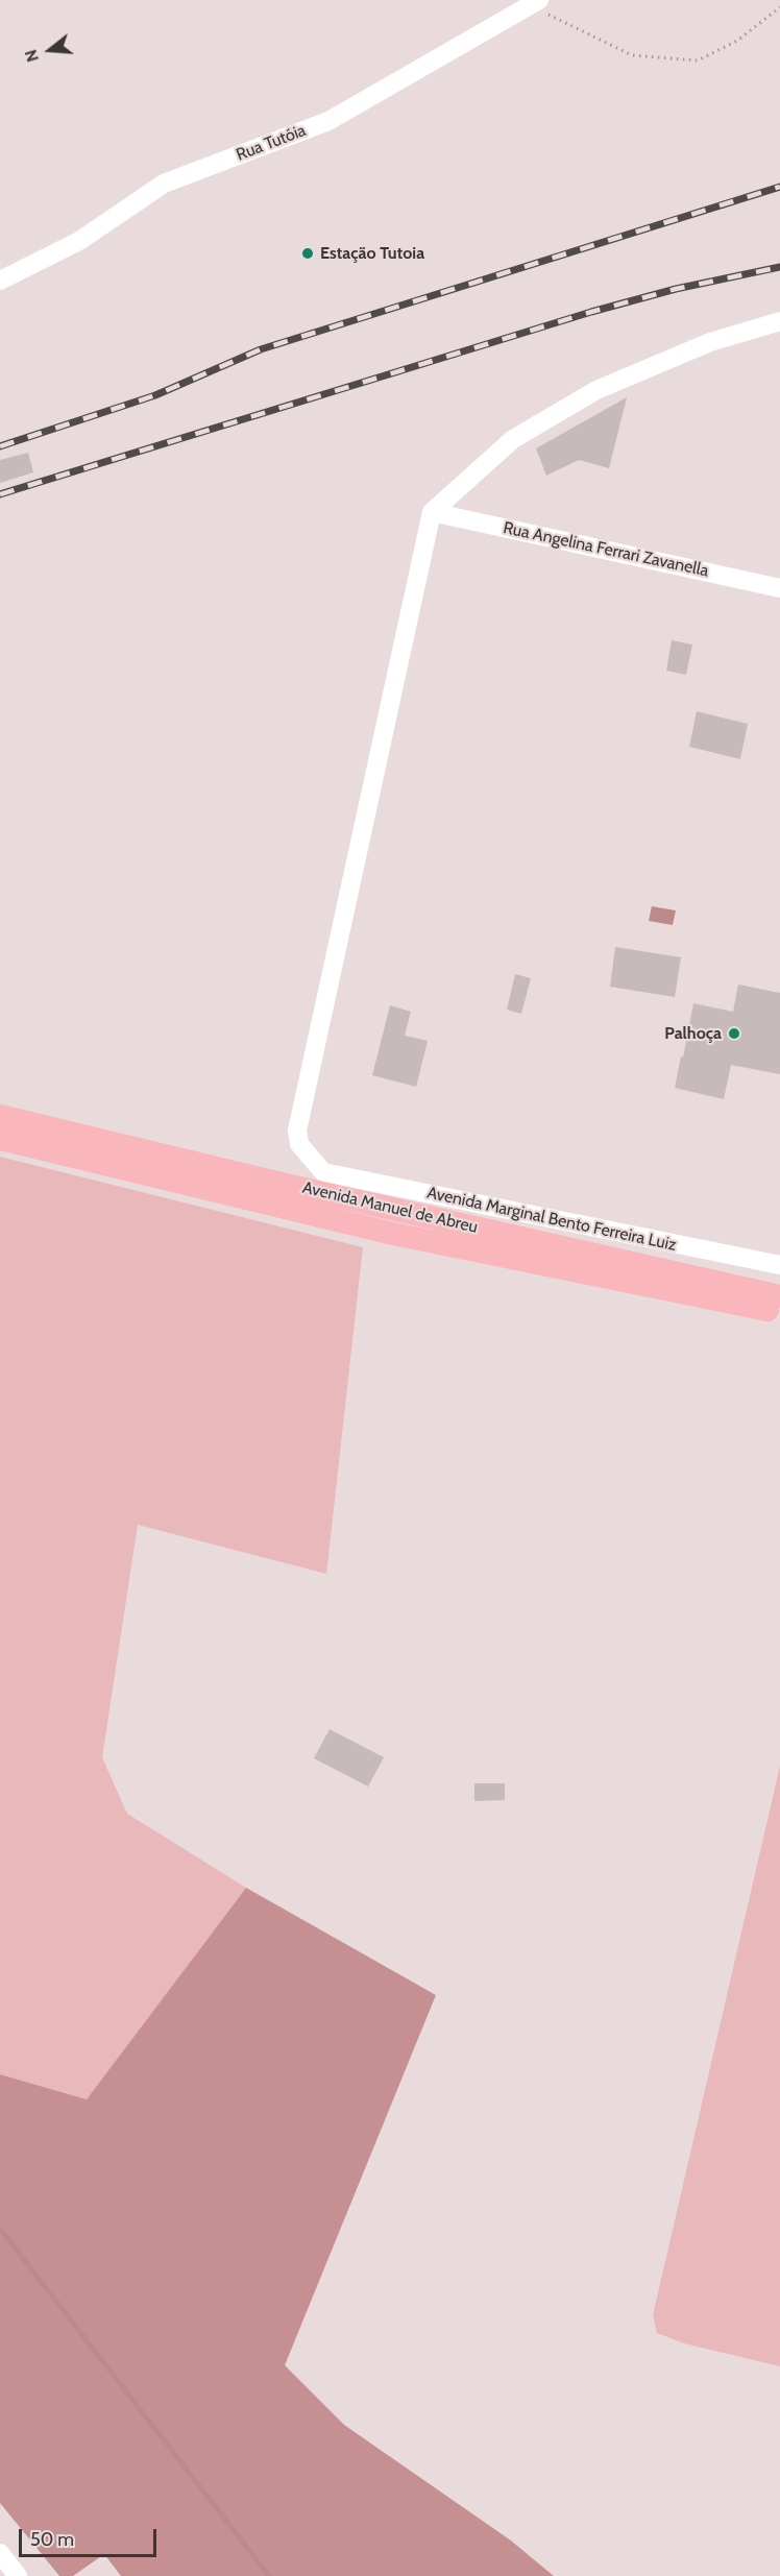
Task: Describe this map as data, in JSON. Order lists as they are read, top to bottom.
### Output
{
  "streets": {
    "main road": ["Avenida Manuel de Abreu"],
    "street": ["Rua Tutóia", "Rua Angelina Ferrari Zavanella", "Avenida Marginal Bento Ferreira Luiz"]
  },
  "crossings": [
    ["Rua Angelina Ferrari Zavanella", "Avenida Marginal Bento Ferreira Luiz"]
  ],
  "places": ["Estação Tutoia", "Palhoça"],
  "scale_bar": "50 m",
  "north": "left"
}
